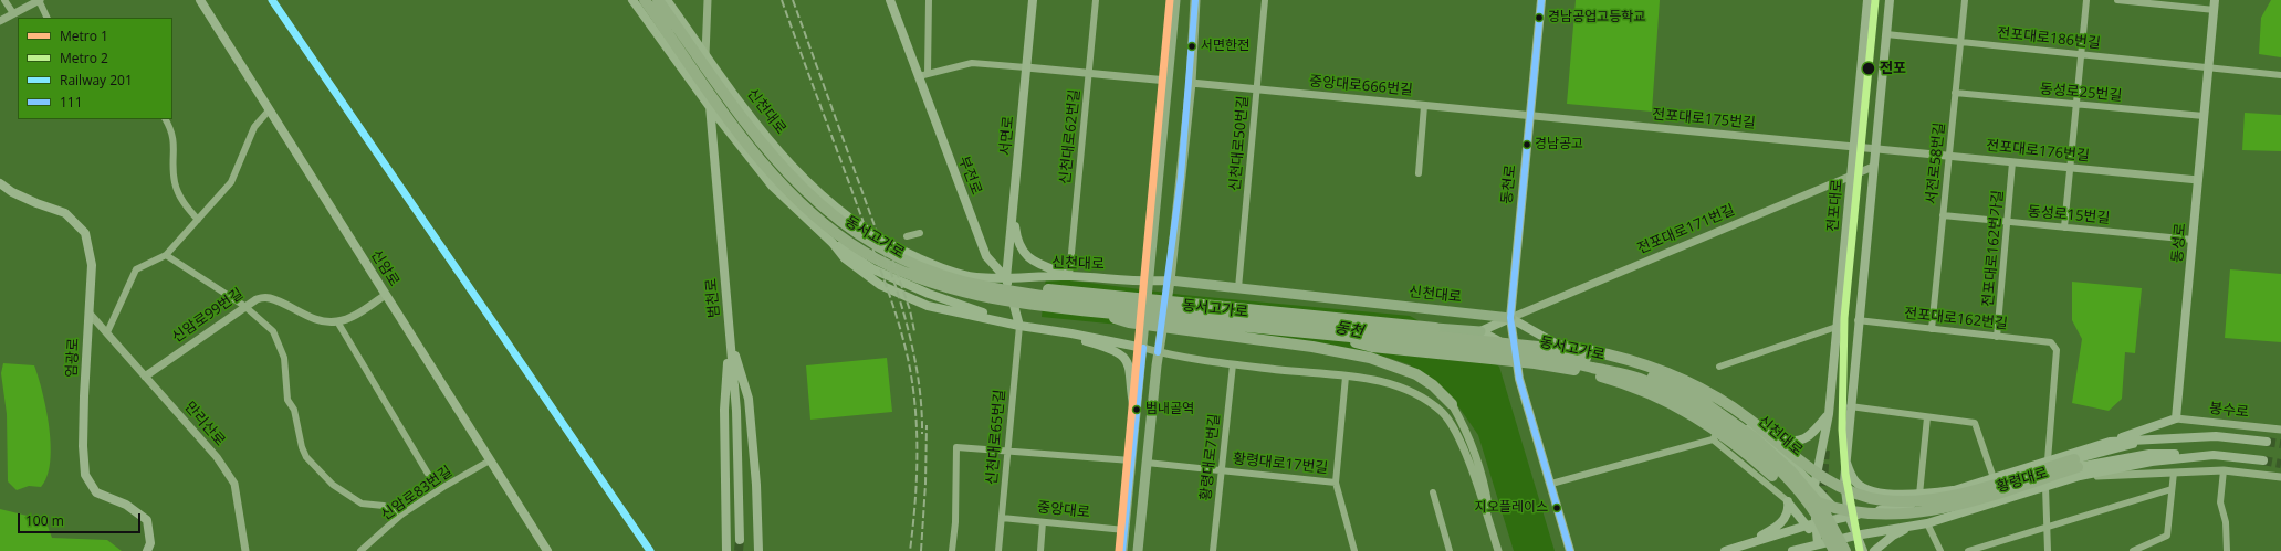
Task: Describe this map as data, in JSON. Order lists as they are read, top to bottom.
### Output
{
  "streets": {
    "highway": ["동서고가로"],
    "main road": [
      "신천대로",
      "서면로",
      "부전로",
      "동천로",
      "전포대로",
      "동성로",
      "신암로",
      "범천로",
      "엄광로",
      "황령대로"
    ],
    "street": [
      "전포대로186번길",
      "중앙대로666번길",
      "동성로25번길",
      "전포대로175번길",
      "신천대로62번길",
      "신천대로50번길",
      "전포대로176번길",
      "서전로58번길",
      "동성로15번길",
      "전포대로171번길",
      "전포대로162번가길",
      "신암로99번길",
      "전포대로162번길",
      "봉수로",
      "만리산로",
      "신천대로65번길",
      "황령대로7번길",
      "황령대로17번길",
      "신암로83번길",
      "중앙대로"
    ]
  },
  "crossings": [
    ["전포대로186번길", "서전로58번길"],
    ["전포대로186번길", "동성로"],
    ["중앙대로666번길", "전포대로175번길"],
    ["중앙대로666번길", "신천대로50번길"],
    ["중앙대로666번길", "동천로"],
    ["동성로25번길", "서전로58번길"],
    ["동성로25번길", "동성로"],
    ["신천대로", "서면로"],
    ["신천대로", "신천대로62번길"],
    ["신천대로", "신천대로50번길"],
    ["신천대로", "부전로"],
    ["신천대로", "동천로"],
    ["신천대로", "전포대로"],
    ["신천대로", "전포대로171번길"],
    ["신천대로", "범천로"],
    ["신천대로", "황령대로"],
    ["전포대로175번길", "전포대로176번길"],
    ["전포대로175번길", "동천로"],
    ["전포대로175번길", "전포대로"],
    ["서면로", "신천대로62번길"],
    ["서면로", "부전로"],
    ["전포대로176번길", "서전로58번길"],
    ["전포대로176번길", "동성로"],
    ["전포대로176번길", "전포대로162번가길"],
    ["서전로58번길", "동성로15번길"],
    ["서전로58번길", "전포대로162번길"],
    ["동천로", "전포대로171번길"],
    ["전포대로", "전포대로171번길"],
    ["전포대로", "황령대로"],
    ["동성로15번길", "동성로"],
    ["동성로15번길", "전포대로162번가길"],
    ["동성로", "봉수로"],
    ["전포대로162번가길", "전포대로162번길"],
    ["신암로", "신암로83번길"],
    ["신암로99번길", "만리산로"],
    ["전포대로162번길", "황령대로"],
    ["엄광로", "만리산로"],
    ["신천대로65번길", "중앙대로"],
    ["황령대로7번길", "황령대로17번길"]
  ],
  "water": ["동천"],
  "places": [
    "경남공업고등학교",
    "서면한전",
    "전포",
    "경남공고",
    "범내골역",
    "지오플레이스"
  ],
  "lines": [
    "metro line 1",
    "metro line 2",
    "rail line 201",
    "transit line 111"
  ],
  "legend": [
    "Metro 1",
    "Metro 2",
    "Railway 201",
    "111"
  ],
  "scale_bar": "100 m"
}
